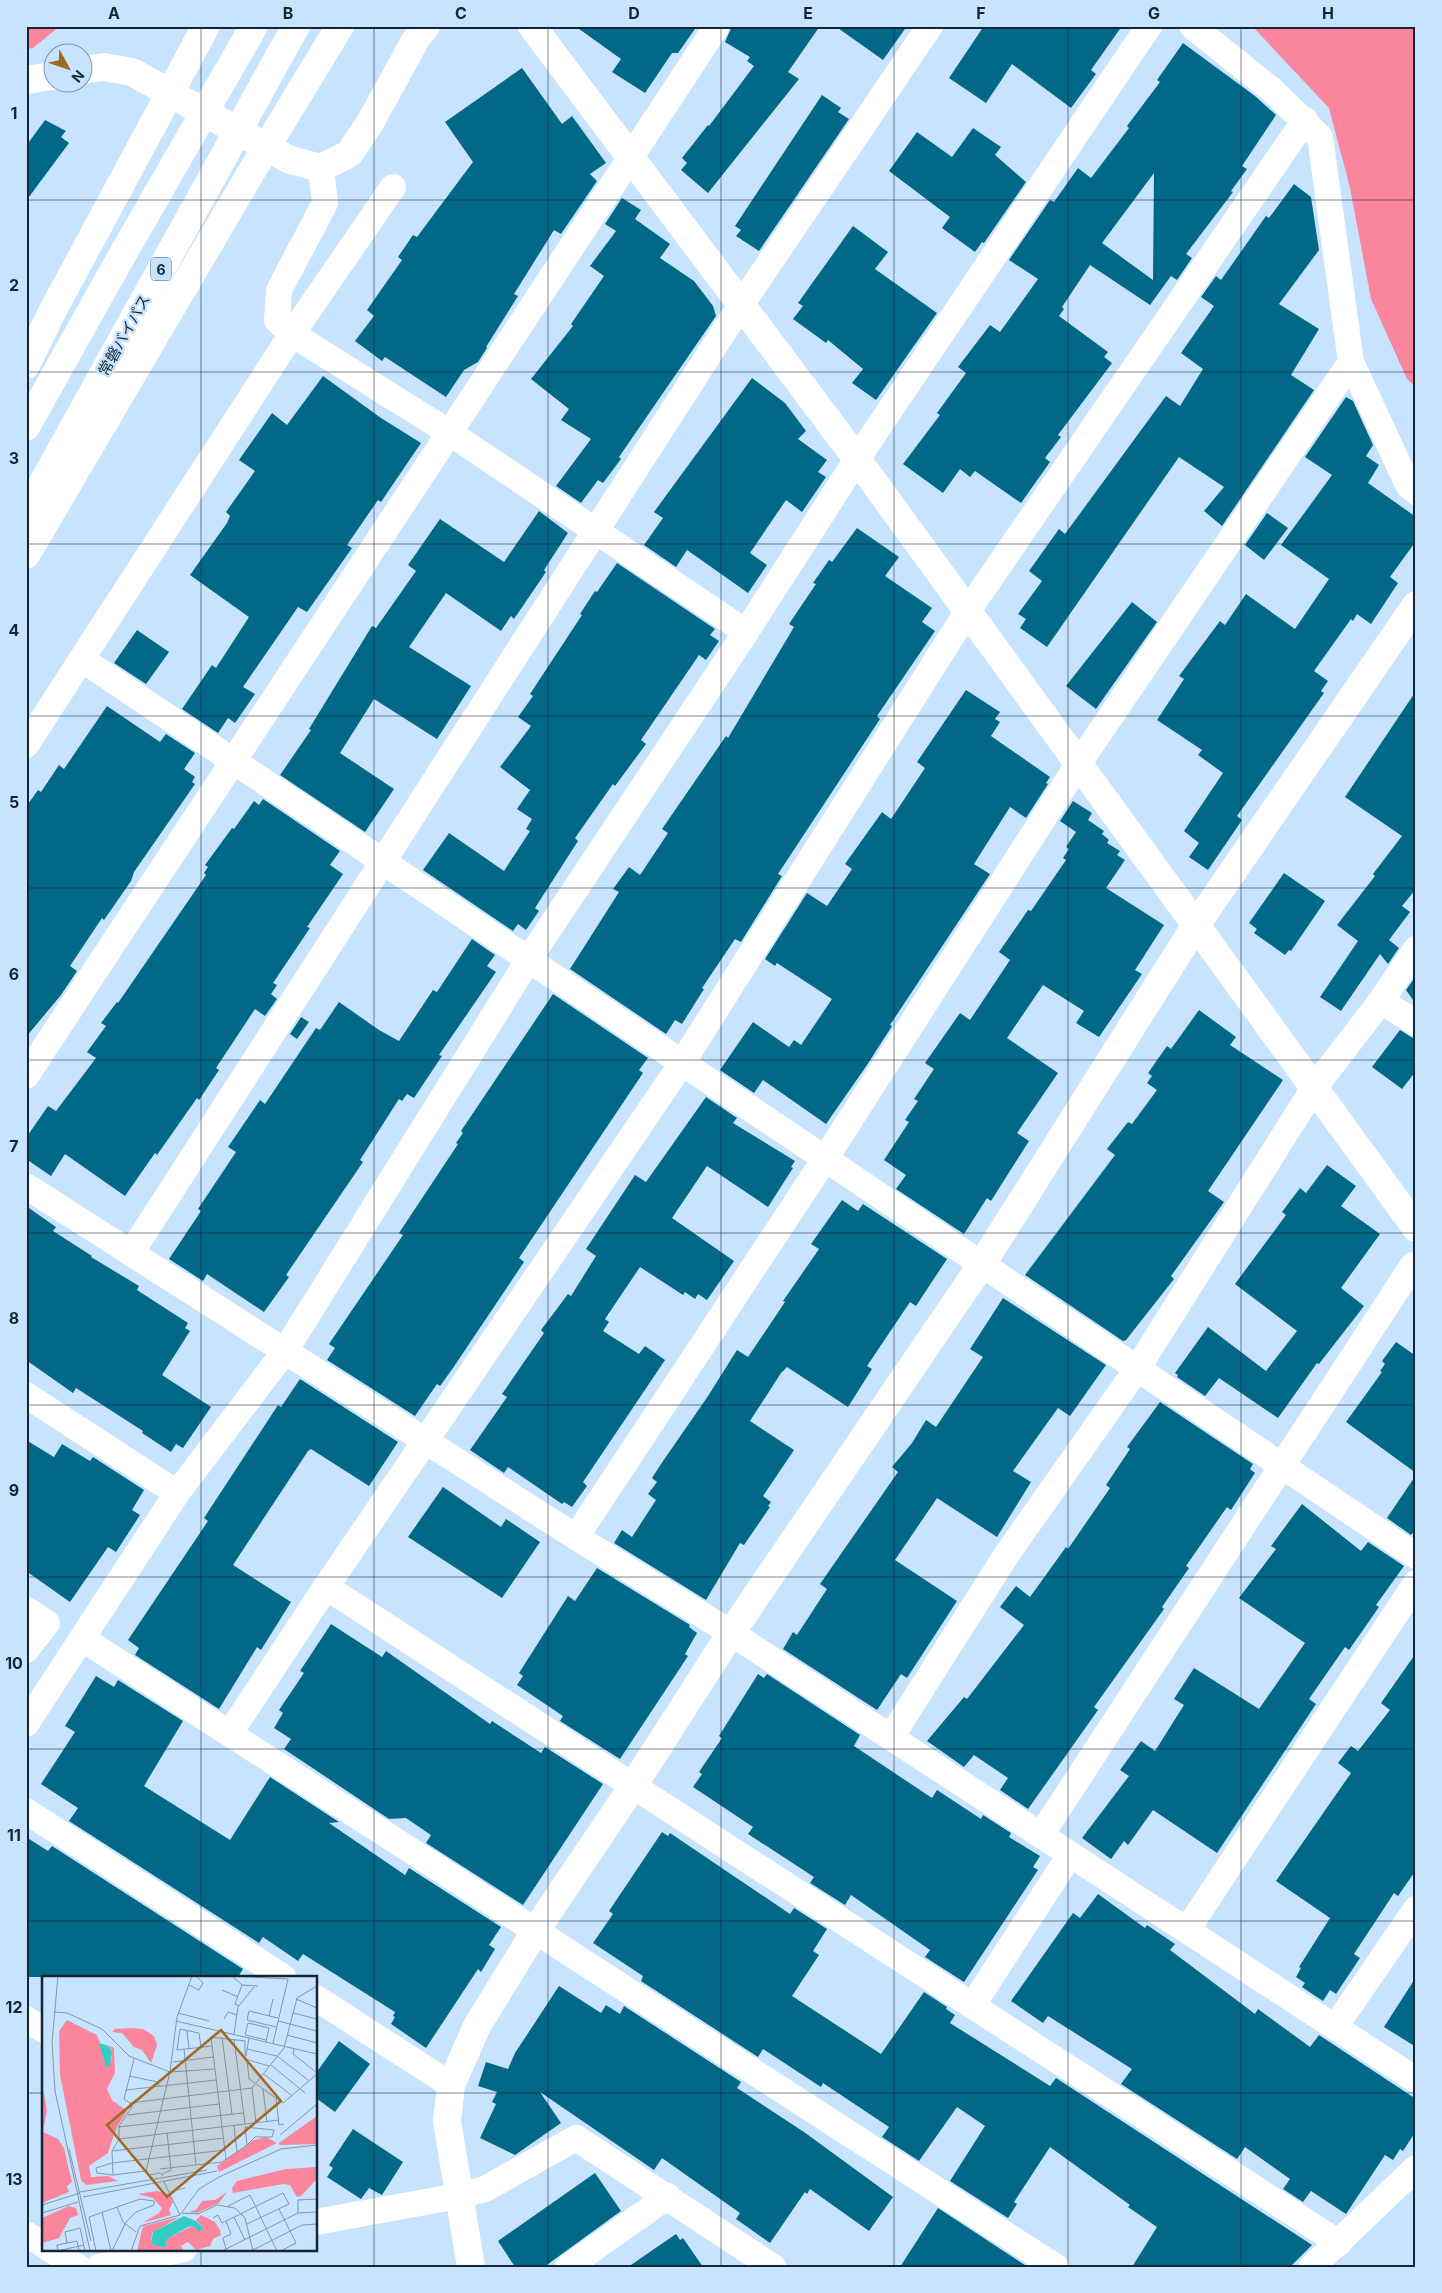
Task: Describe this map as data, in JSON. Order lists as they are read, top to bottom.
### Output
{
  "streets": {
    "main road": ["6", "常磐バイパス"]
  },
  "north": "bottom right",
  "grid": {
    "columns": [
      "A",
      "B",
      "C",
      "D",
      "E",
      "F",
      "G",
      "H"
    ],
    "rows": [
      "1",
      "2",
      "3",
      "4",
      "5",
      "6",
      "7",
      "8",
      "9",
      "10",
      "11",
      "12",
      "13"
    ]
  }
}
